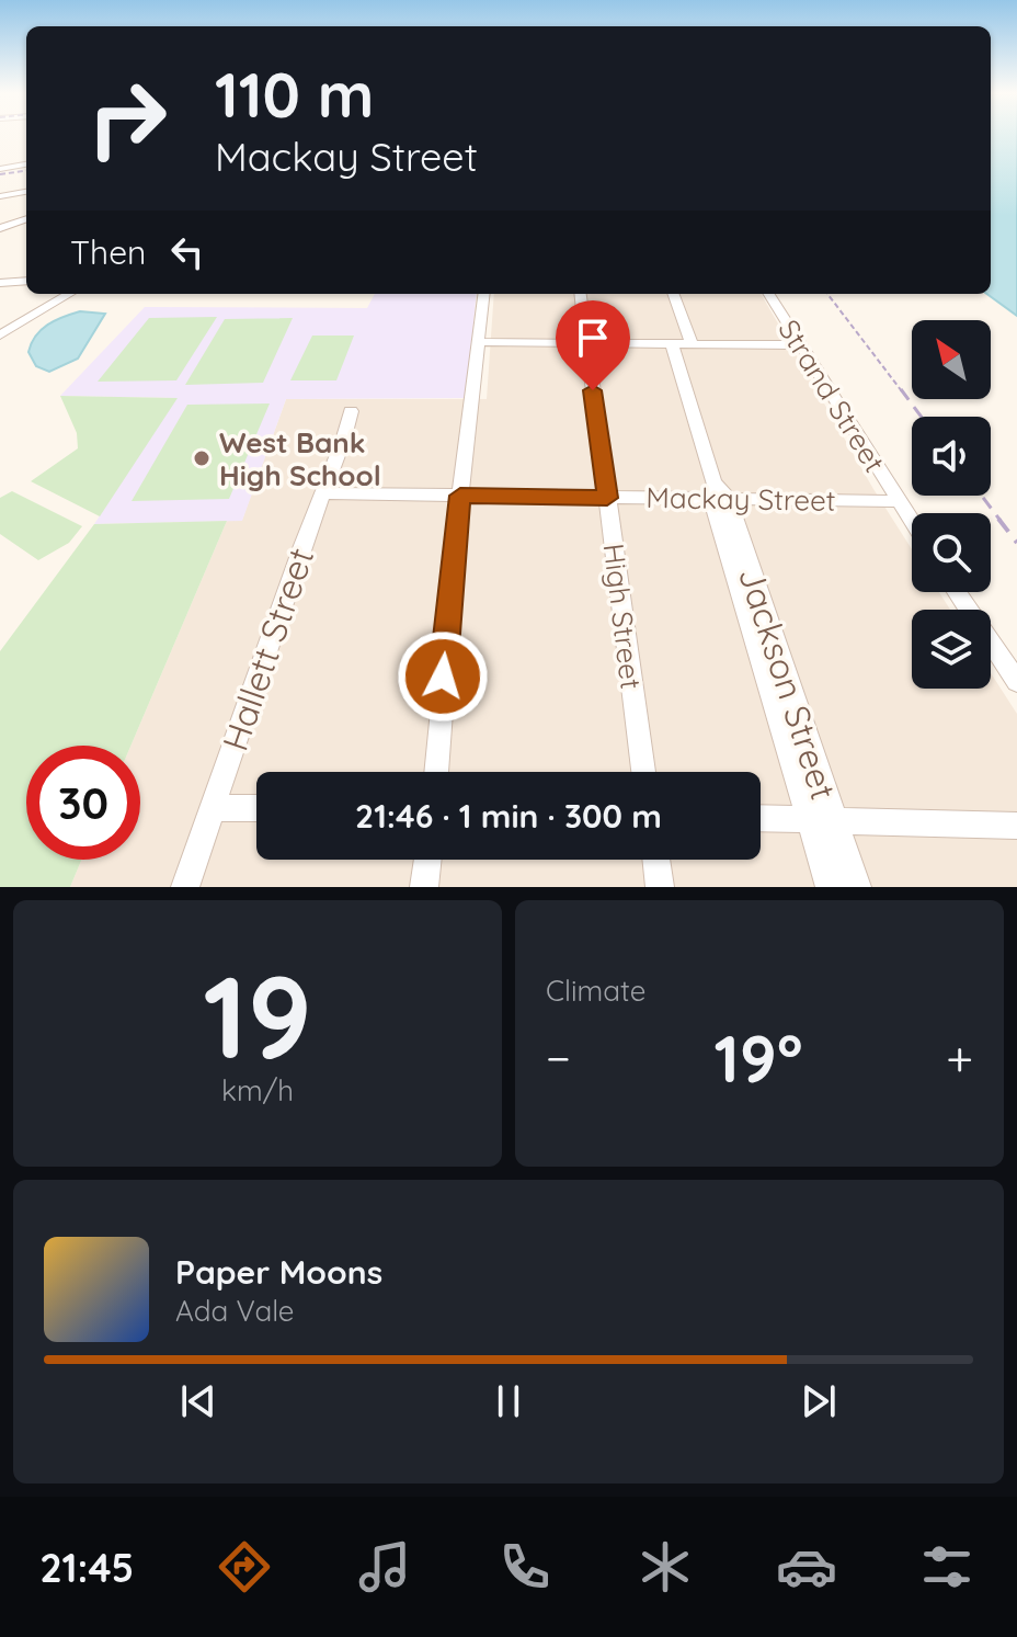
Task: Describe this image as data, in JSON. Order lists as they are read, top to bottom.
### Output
{
  "streets": {
    "street": [
      "Strand Street",
      "Mackay Street",
      "High Street",
      "Hallett Street",
      "Jackson Street"
    ]
  },
  "crossings": [
    ["Strand Street", "Mackay Street"],
    ["Mackay Street", "High Street"],
    ["Mackay Street", "Hallett Street"],
    ["Mackay Street", "Jackson Street"]
  ],
  "places": ["West Bank High School"],
  "north": "top left",
  "page": {
    "turn": ["110 m", "Mackay Street"],
    "then": "Then",
    "limit": "30",
    "trip": "21:46 · 1 min · 300 m",
    "tile": [
      ["19", "km/h"],
      "Climate"
    ],
    "heat": ["−", "19°", "+"],
    "song": ["Paper Moons", "Ada Vale"],
    "tabs": "21:45"
  }
}
